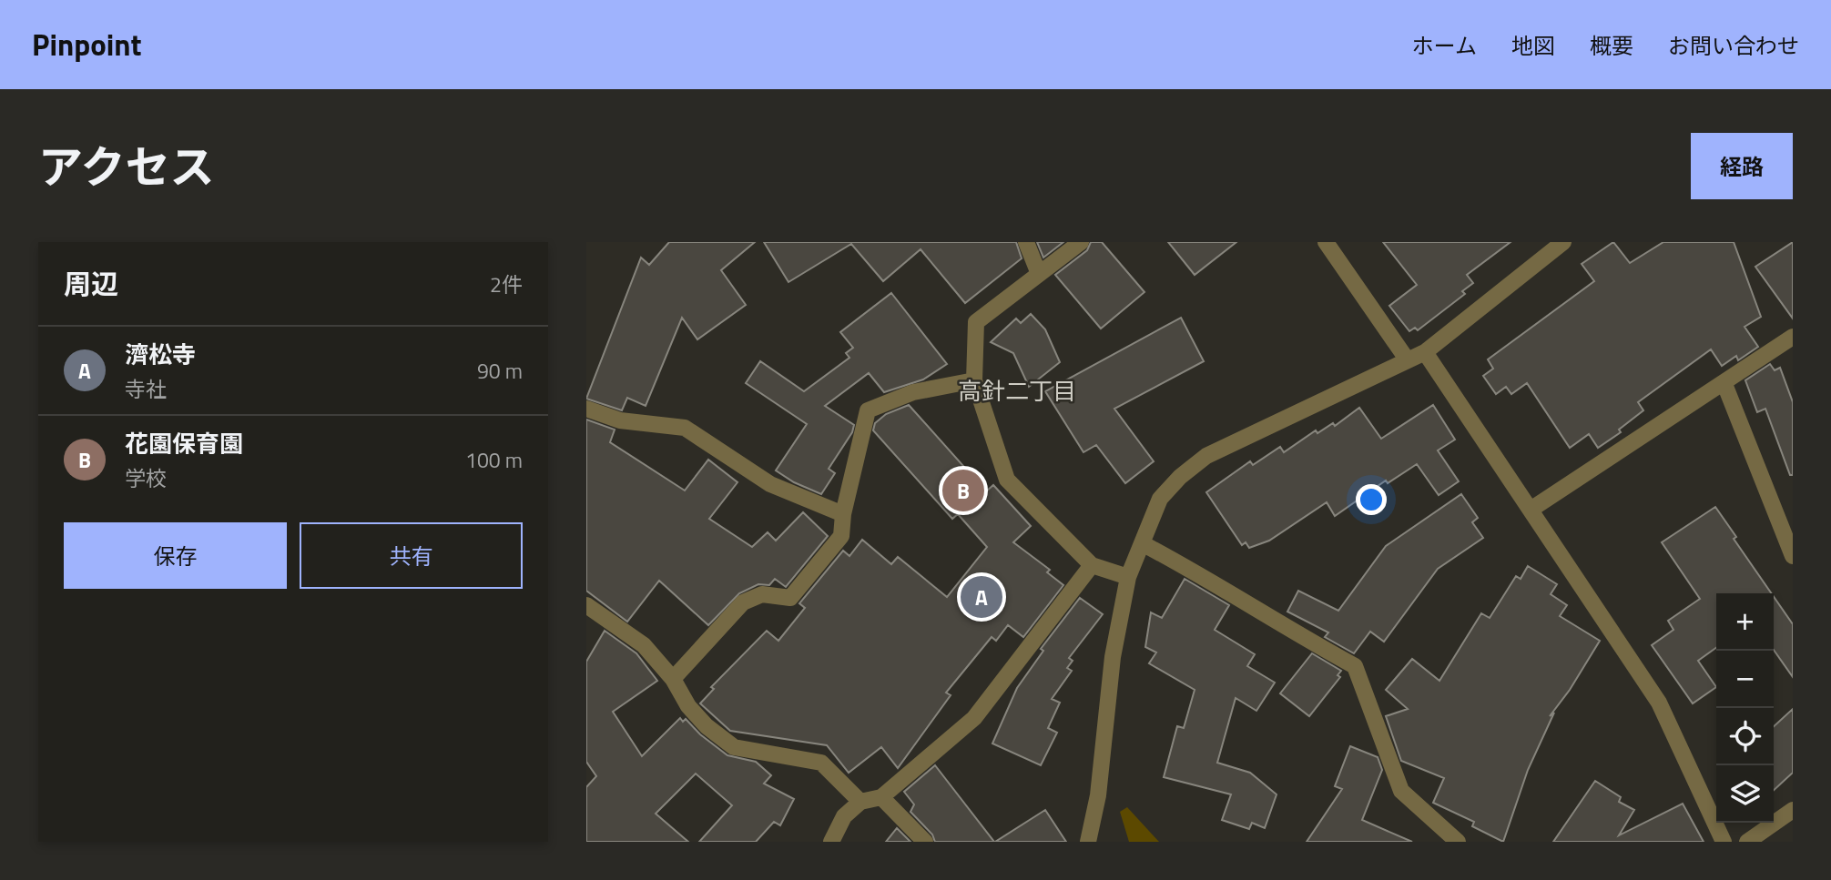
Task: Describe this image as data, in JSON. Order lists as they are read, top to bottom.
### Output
{
  "districts": ["高針二丁目"],
  "page": {
    "header": "Pinpoint",
    "nav": [
      "ホーム",
      "地図",
      "概要",
      "お問い合わせ"
    ],
    "title": "アクセス",
    "buttons": [
      "経路",
      ["保存", "共有"]
    ],
    "heading": ["周辺", "2件"],
    "list": [
      {
        "mark": "A",
        "name": "濟松寺",
        "note": "寺社",
        "value": "90 m"
      },
      {
        "mark": "B",
        "name": "花園保育園",
        "note": "学校",
        "value": "100 m"
      }
    ],
    "pins": ["B", "A"],
    "map_buttons": ["+", "−"]
  }
}
